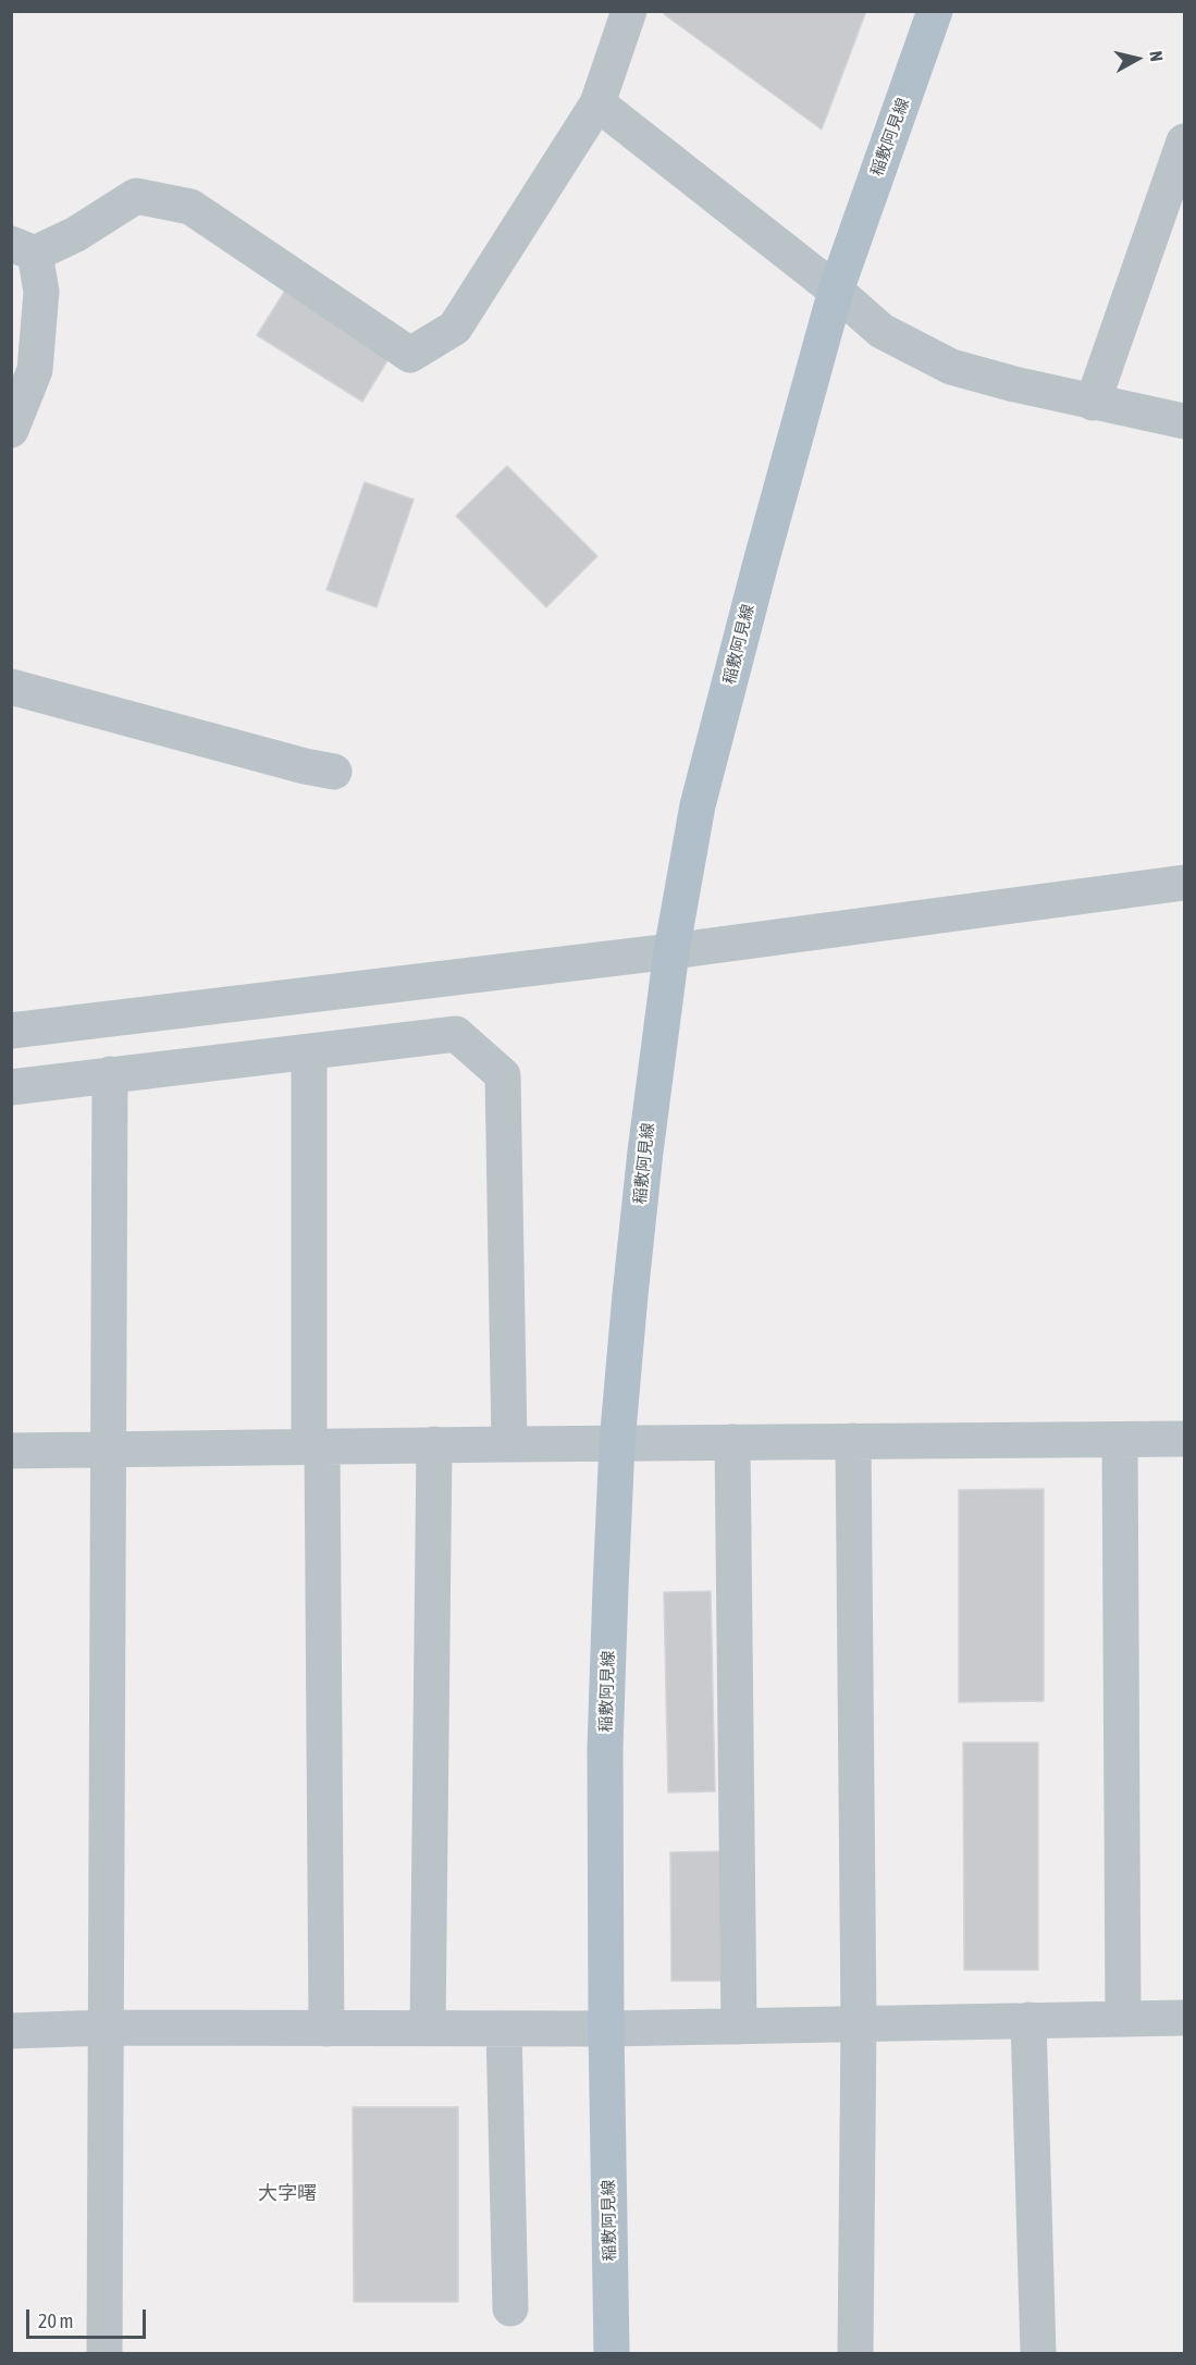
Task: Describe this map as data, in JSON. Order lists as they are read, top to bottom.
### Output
{
  "streets": {
    "main road": ["稲敷阿見線"]
  },
  "districts": ["大字曙"],
  "scale_bar": "20 m",
  "north": "right"
}
